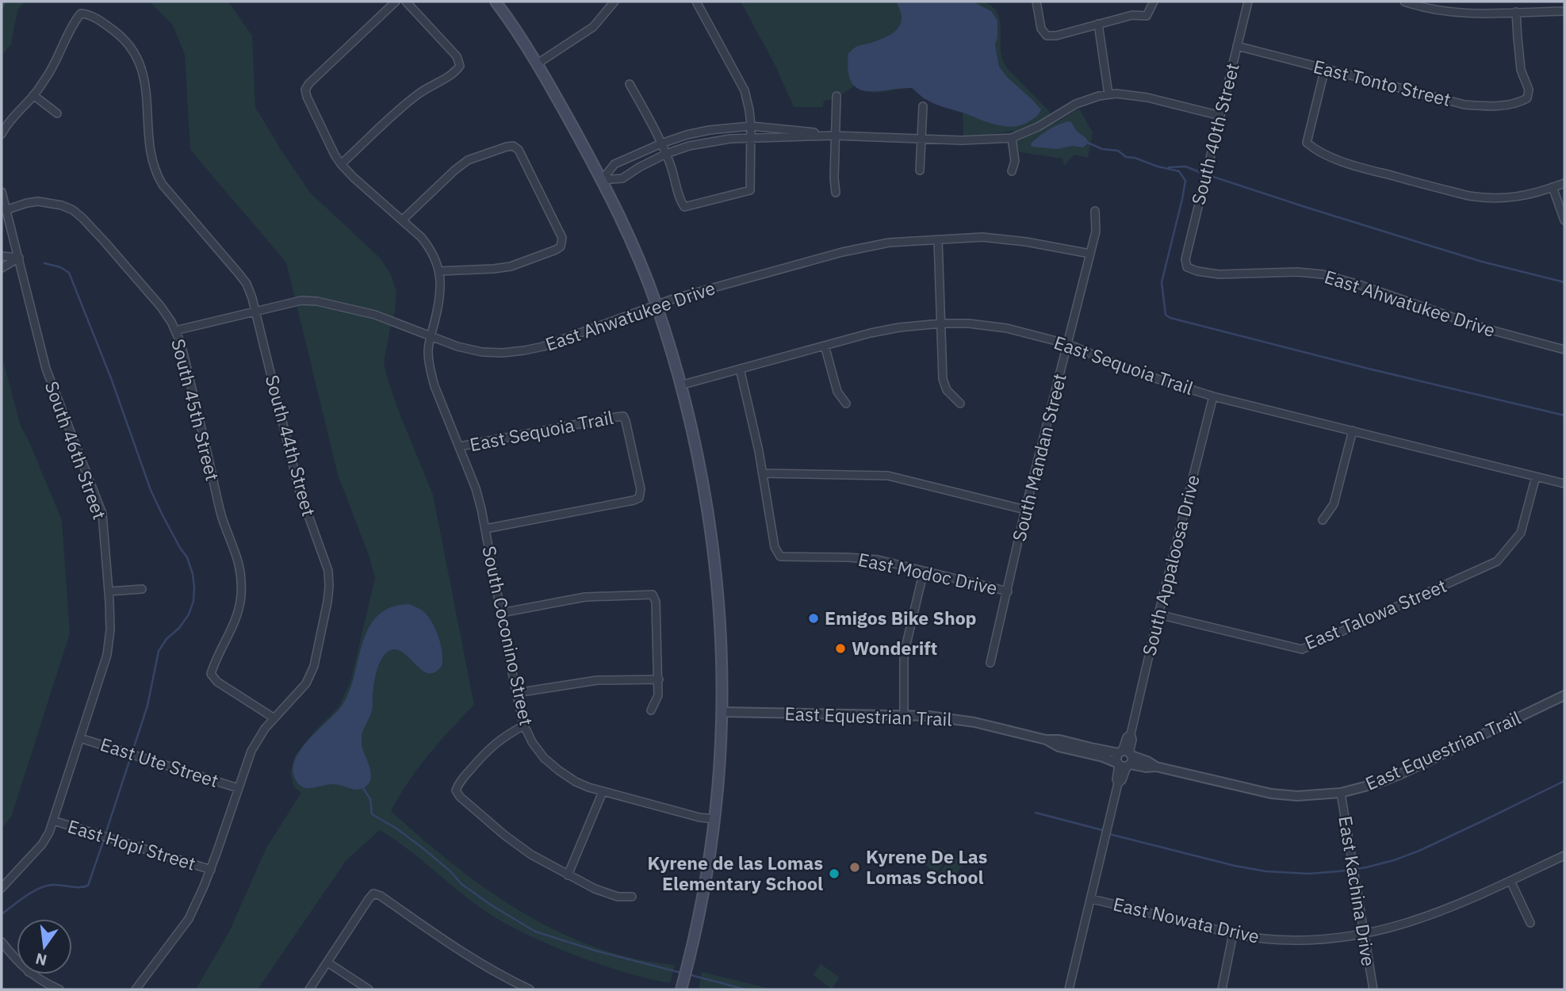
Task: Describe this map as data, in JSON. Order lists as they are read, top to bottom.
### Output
{
  "streets": {
    "street": [
      "East Tonto Street",
      "South 40th Street",
      "East Ahwatukee Drive",
      "East Sequoia Trail",
      "South 45th Street",
      "South 44th Street",
      "South 46th Street",
      "South Mandan Street",
      "South Appaloosa Drive",
      "East Modoc Drive",
      "East Talowa Street",
      "South Coconino Street",
      "East Equestrian Trail",
      "East Ute Street",
      "East Hopi Street",
      "East Kachina Drive",
      "East Nowata Drive"
    ]
  },
  "crossings": [
    ["East Tonto Street", "South 40th Street"],
    ["South 40th Street", "East Ahwatukee Drive"],
    ["East Ahwatukee Drive", "South 45th Street"],
    ["East Ahwatukee Drive", "South 44th Street"],
    ["East Ahwatukee Drive", "South Mandan Street"],
    ["East Ahwatukee Drive", "South Coconino Street"],
    ["East Sequoia Trail", "South Mandan Street"],
    ["East Sequoia Trail", "South Appaloosa Drive"],
    ["East Sequoia Trail", "East Talowa Street"],
    ["East Sequoia Trail", "South Coconino Street"],
    ["South 45th Street", "South 44th Street"],
    ["South 45th Street", "South 46th Street"],
    ["South 44th Street", "East Ute Street"],
    ["South 44th Street", "East Hopi Street"],
    ["South 46th Street", "East Ute Street"],
    ["South 46th Street", "East Hopi Street"],
    ["South Mandan Street", "East Modoc Drive"],
    ["South Appaloosa Drive", "East Talowa Street"],
    ["South Appaloosa Drive", "East Equestrian Trail"],
    ["South Appaloosa Drive", "East Nowata Drive"],
    ["East Equestrian Trail", "East Kachina Drive"],
    ["East Kachina Drive", "East Nowata Drive"]
  ],
  "places": [
    "Emigos Bike Shop",
    "Wonderift",
    "Kyrene De Las Lomas School",
    "Kyrene de las Lomas Elementary School"
  ],
  "north": "bottom"
}
